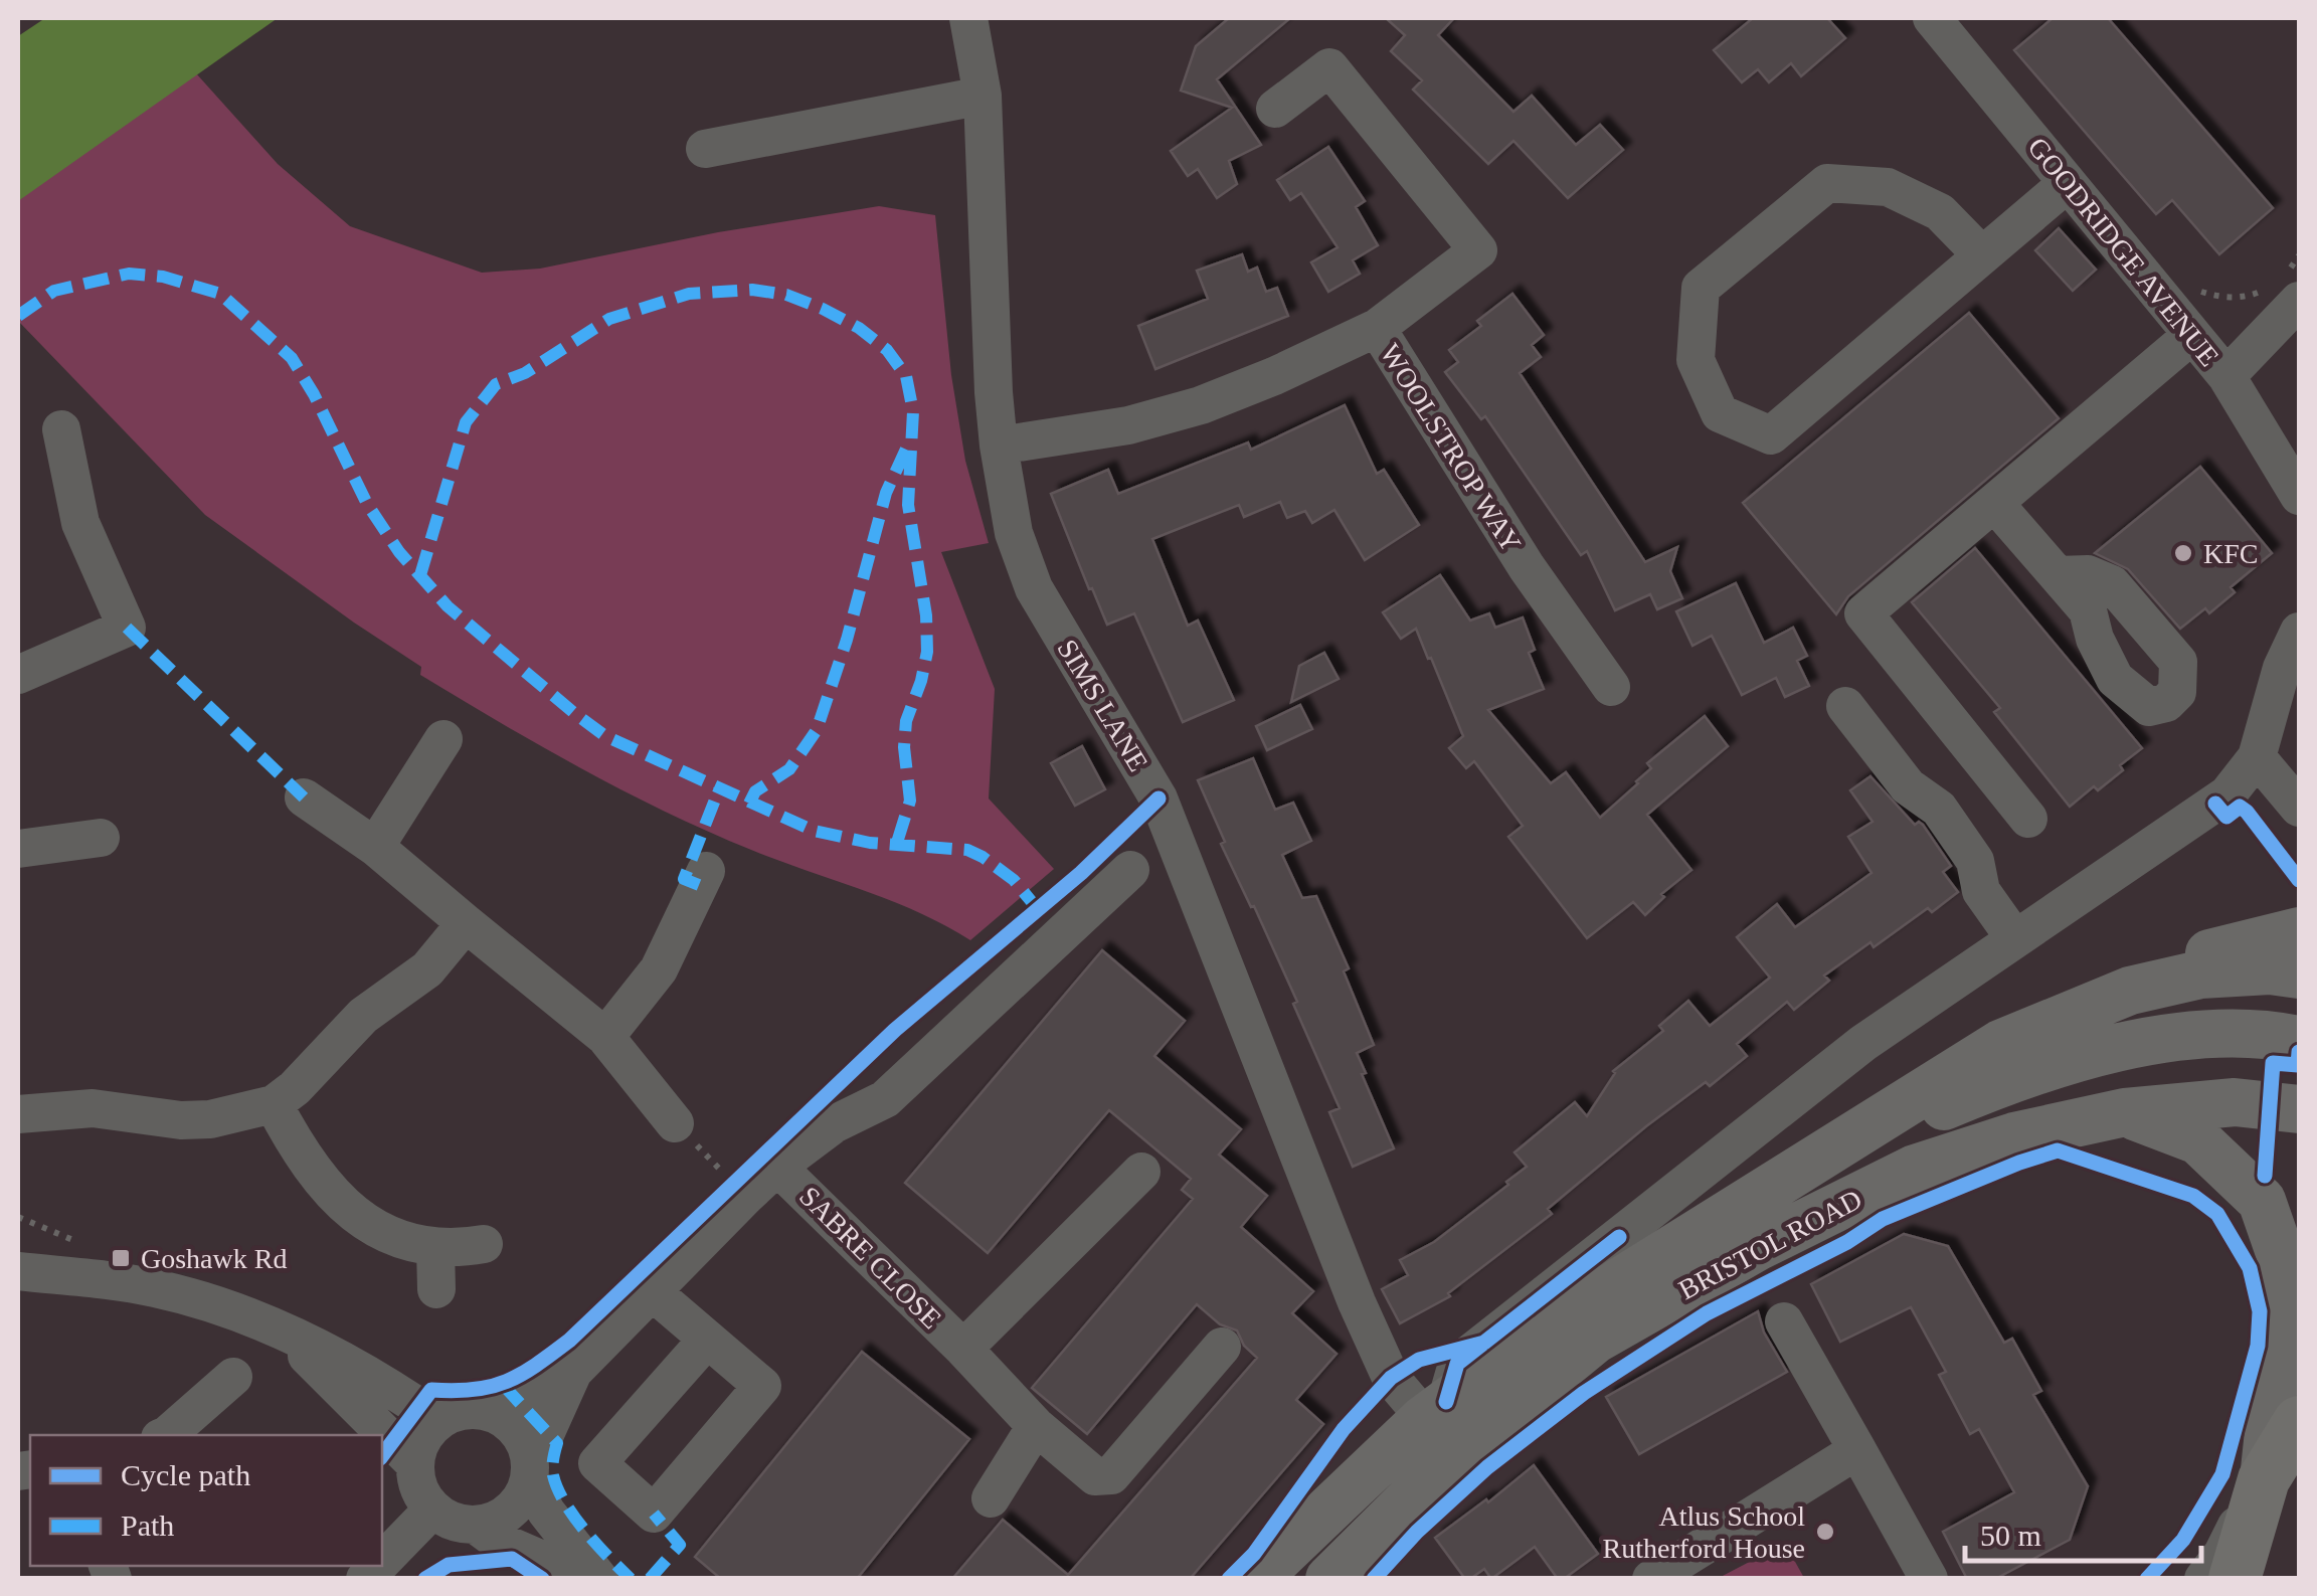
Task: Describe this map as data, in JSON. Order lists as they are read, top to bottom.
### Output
{
  "streets": {
    "main road": ["BRISTOL ROAD"],
    "street": [
      "GOODRIDGE AVENUE",
      "WOOLSTROP WAY",
      "SIMS LANE",
      "SABRE CLOSE"
    ]
  },
  "crossings": [
    ["WOOLSTROP WAY", "SIMS LANE"],
    ["SIMS LANE", "BRISTOL ROAD"]
  ],
  "places": {
    "other": ["KFC", "Atlus School Rutherford House"],
    "transit": ["Goshawk Rd"]
  },
  "legend": ["Cycle path", "Path"],
  "scale_bar": "50 m"
}
